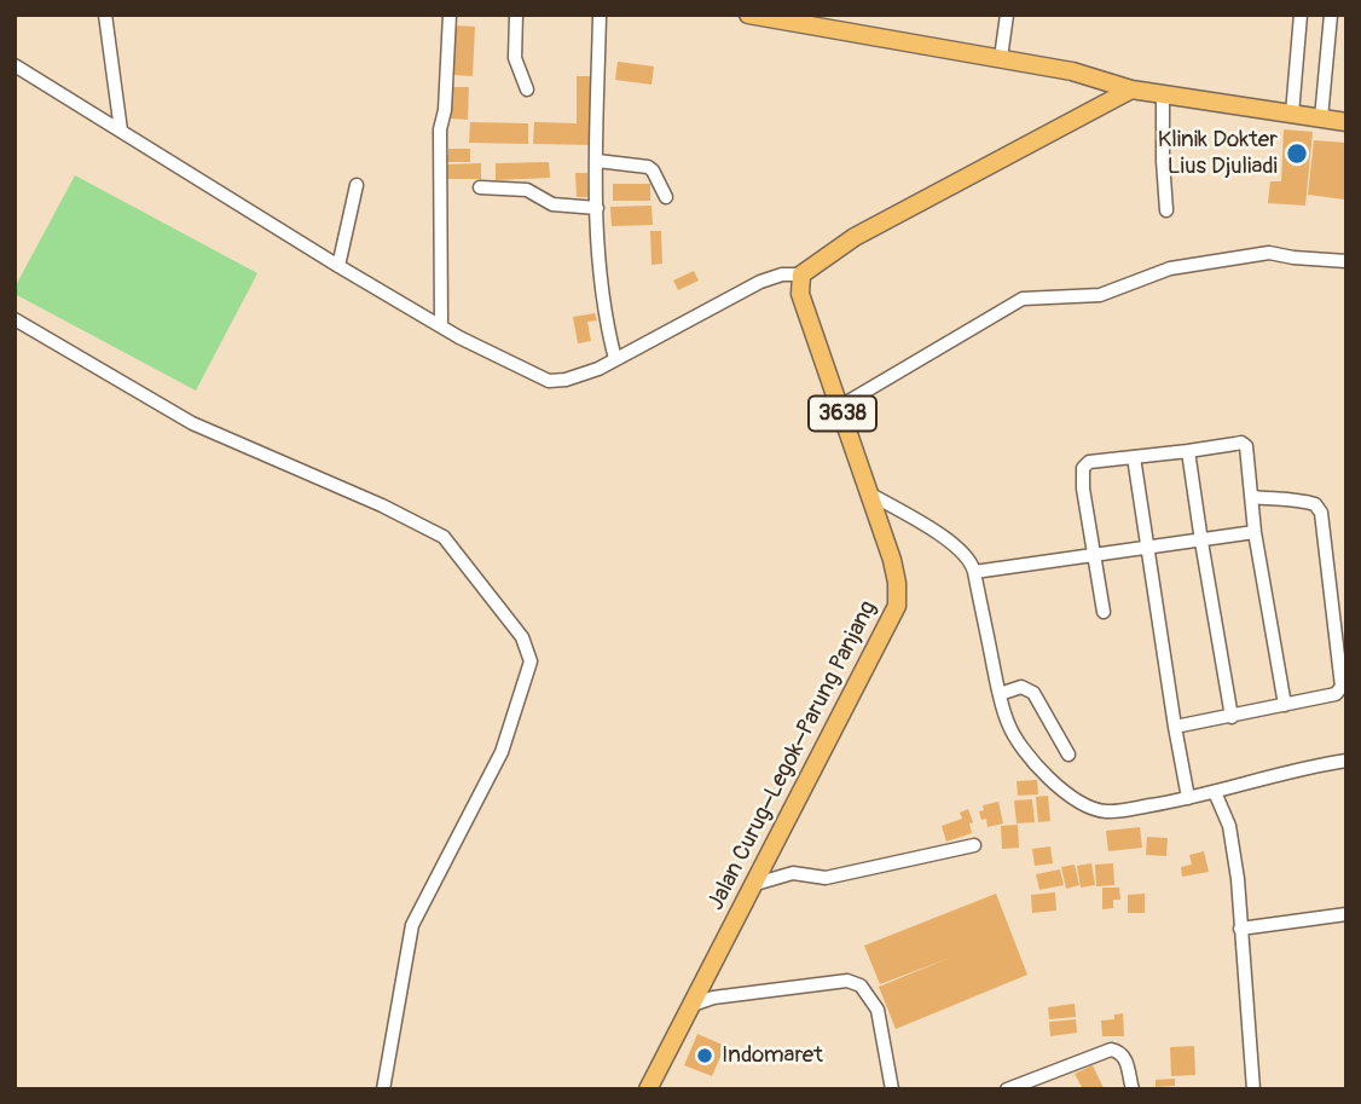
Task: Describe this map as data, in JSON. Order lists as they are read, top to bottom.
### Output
{
  "streets": {
    "main road": ["3638", "Jalan Curug–Legok–Parung Panjang"]
  },
  "places": ["Klinik Dokter Lius Djuliadi", "Indomaret"]
}
